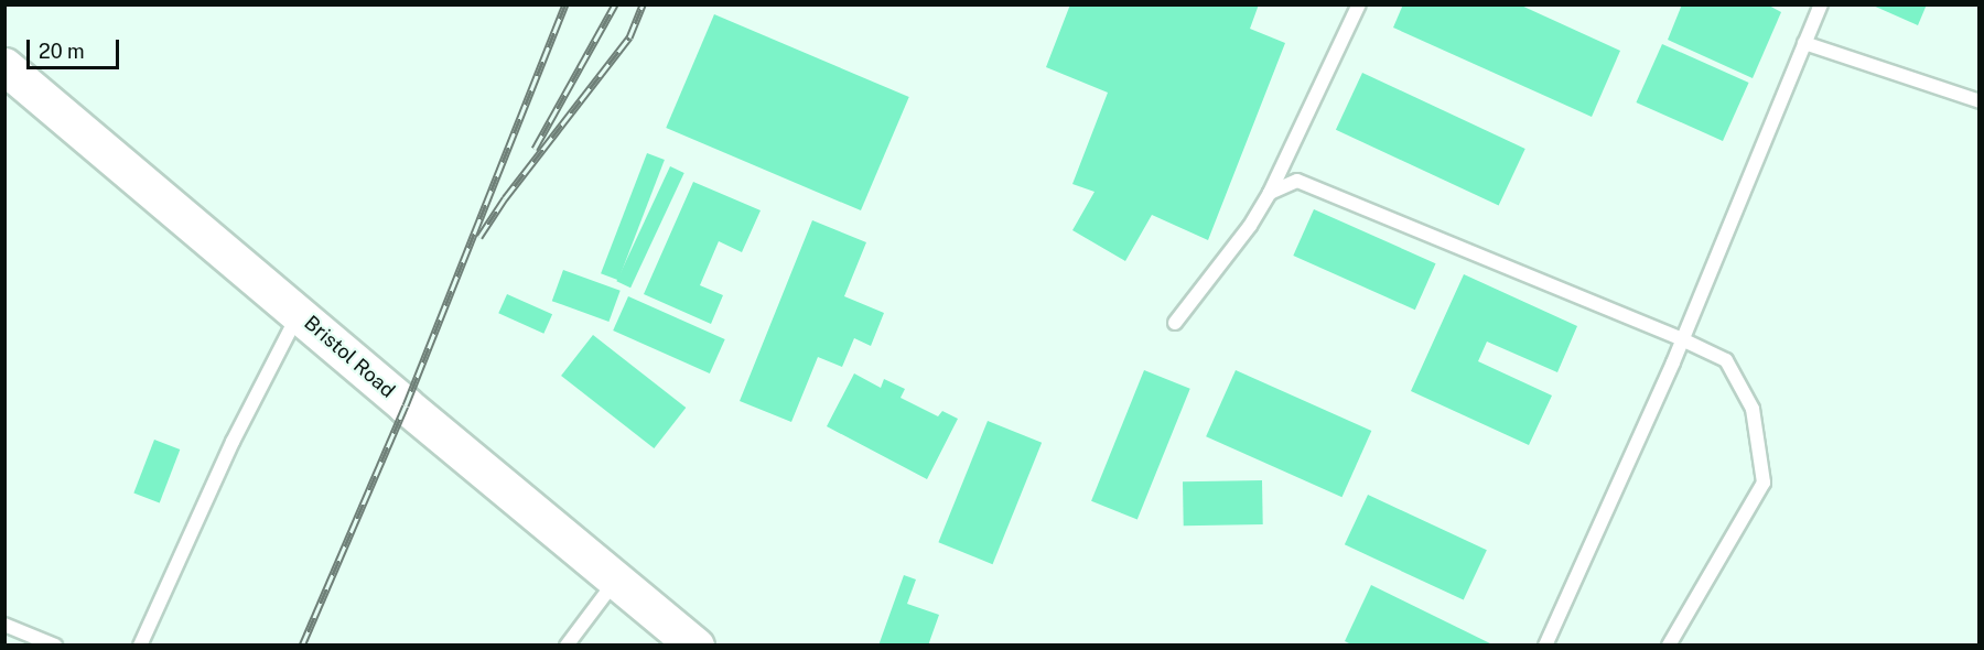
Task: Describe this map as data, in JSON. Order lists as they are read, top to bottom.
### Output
{
  "streets": {
    "street": ["Bristol Road"]
  },
  "scale_bar": "20 m"
}
